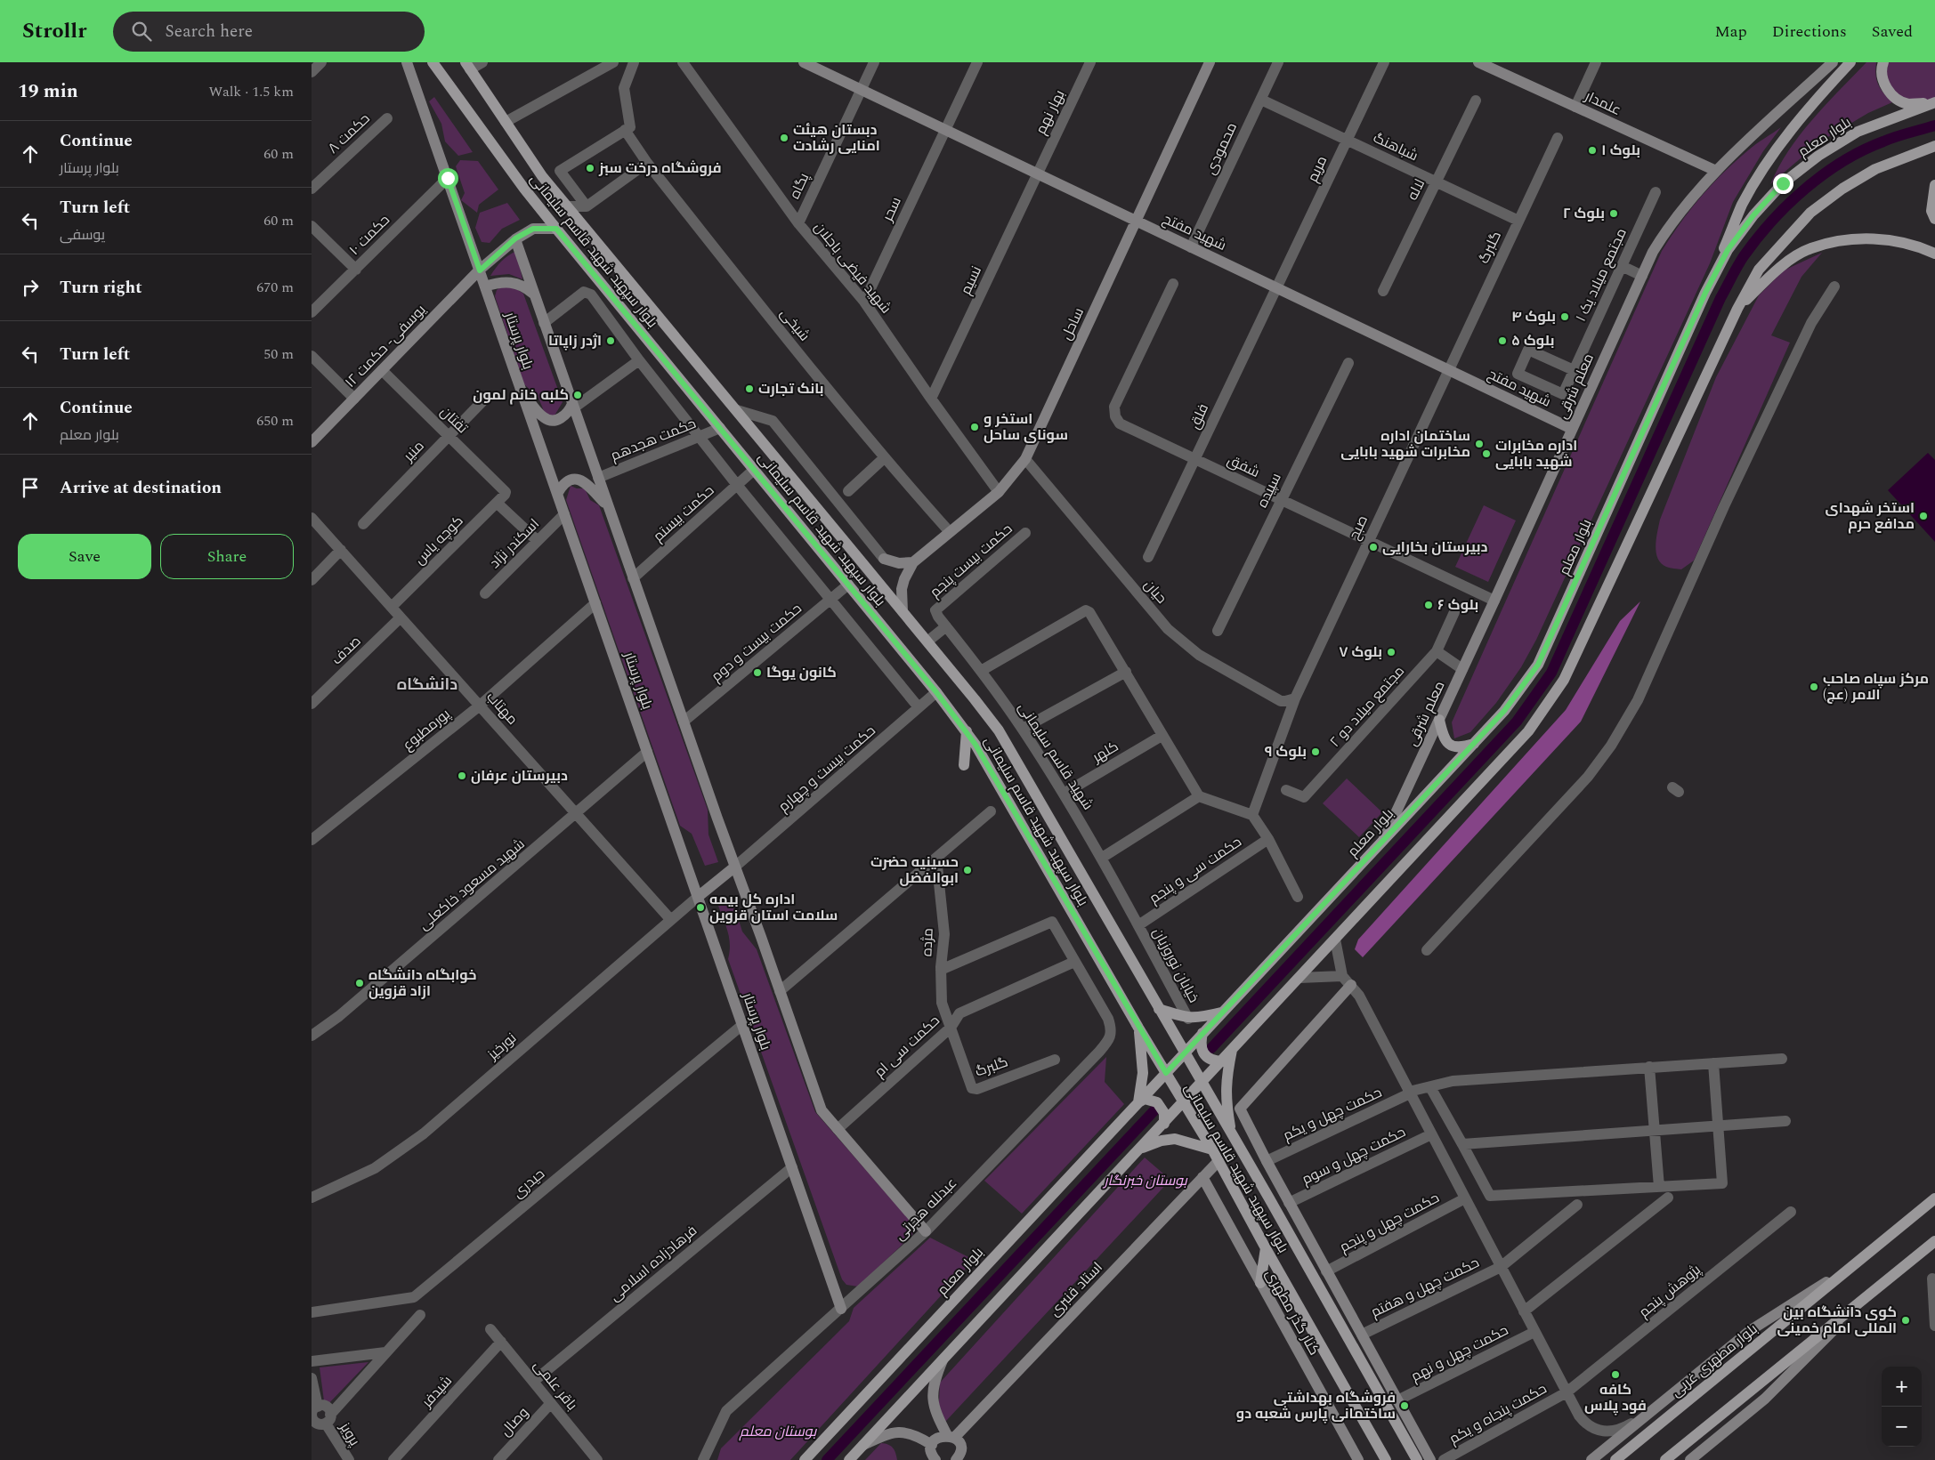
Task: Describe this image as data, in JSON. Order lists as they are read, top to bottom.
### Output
{
  "streets": {
    "main road": ["بلوار معلم", "بلوار سپهبد شهید قاسم سلیمانی", "بلوار مطهری غربی"],
    "street": [
      "علمدار",
      "بهار نهم",
      "حکمت ۸",
      "شباهنگ",
      "محمودی",
      "مریم",
      "پگاه",
      "لاله",
      "سحر",
      "شهید مفتح",
      "حکمت ۱۰",
      "گلبرگ",
      "شهید فیضی باجلان",
      "مجتمع میلاد یک ۱",
      "نسیم",
      "ساحل",
      "شیخی",
      "بلوار پرستار",
      "یوسفی- حکمت ۱۲",
      "معلم شرقی",
      "فلق",
      "تفتان",
      "حکمت هجدهم",
      "منیر",
      "شفق",
      "سپیده",
      "حکمت بیستم",
      "صبح",
      "کوچه یاس",
      "اسکندر نژاد",
      "حکمت بیست پنجم",
      "حیان",
      "حکمت بیست و دوم",
      "صدف",
      "مجتمع میلاد دو ۲",
      "مهتاب",
      "پورمطبوع",
      "کلهر",
      "شهید قاسم سلیمانی",
      "حکمت بیست و چهارم",
      "حکمت سی و پنجم",
      "شهید مسعود خاکعلی",
      "مژده",
      "خیابان نوروزیان",
      "نورخیز",
      "حکمت سی ام",
      "حکمت چهل و یکم",
      "حکمت چهل و سوم",
      "حیدری",
      "عبدلله هجرتی",
      "حکمت چهل و پنجم",
      "فرهادزاده اسلامی",
      "حکمت چهل و هفتم",
      "استاد قنبری",
      "پژوهش پنجم",
      "کنار گذر مطهری",
      "حکمت چهل و نهم",
      "باقر علمی",
      "شیدفر",
      "حکمت پنجاه و یکم",
      "وصال",
      "پرویز"
    ]
  },
  "crossings": [
    ["علمدار", "معلم شرقی"],
    ["بهار نهم", "شهید مفتح"],
    ["بهار نهم", "نسیم"],
    ["بلوار معلم", "بلوار سپهبد شهید قاسم سلیمانی"],
    ["بلوار معلم", "معلم شرقی"],
    ["شباهنگ", "محمودی"],
    ["شباهنگ", "مریم"],
    ["شباهنگ", "لاله"],
    ["شباهنگ", "گلبرگ"],
    ["محمودی", "شهید مفتح"],
    ["مریم", "شهید مفتح"],
    ["مریم", "فلق"],
    ["پگاه", "شهید مفتح"],
    ["پگاه", "شهید فیضی باجلان"],
    ["سحر", "شهید مفتح"],
    ["سحر", "شهید فیضی باجلان"],
    ["شهید مفتح", "گلبرگ"],
    ["شهید مفتح", "نسیم"],
    ["شهید مفتح", "ساحل"],
    ["شهید مفتح", "معلم شرقی"],
    ["شهید مفتح", "فلق"],
    ["شهید مفتح", "صبح"],
    ["حکمت ۱۰", "بلوار پرستار"],
    ["گلبرگ", "صبح"],
    ["گلبرگ", "مژده"],
    ["گلبرگ", "حکمت سی ام"],
    ["بلوار سپهبد شهید قاسم سلیمانی", "ساحل"],
    ["بلوار سپهبد شهید قاسم سلیمانی", "یوسفی- حکمت ۱۲"],
    ["بلوار سپهبد شهید قاسم سلیمانی", "حکمت هجدهم"],
    ["بلوار سپهبد شهید قاسم سلیمانی", "حکمت بیستم"],
    ["بلوار سپهبد شهید قاسم سلیمانی", "حکمت بیست و دوم"],
    ["بلوار سپهبد شهید قاسم سلیمانی", "حکمت بیست و چهارم"],
    ["بلوار سپهبد شهید قاسم سلیمانی", "استاد قنبری"],
    ["شهید فیضی باجلان", "نسیم"],
    ["شهید فیضی باجلان", "ساحل"],
    ["ساحل", "شیخی"],
    ["ساحل", "حیان"],
    ["بلوار پرستار", "یوسفی- حکمت ۱۲"],
    ["بلوار پرستار", "حکمت هجدهم"],
    ["بلوار پرستار", "حکمت بیستم"],
    ["بلوار پرستار", "اسکندر نژاد"],
    ["بلوار پرستار", "حکمت بیست و دوم"],
    ["بلوار پرستار", "پورمطبوع"],
    ["بلوار پرستار", "حکمت بیست و چهارم"],
    ["بلوار پرستار", "شهید مسعود خاکعلی"],
    ["بلوار پرستار", "نورخیز"],
    ["بلوار پرستار", "حکمت سی ام"],
    ["بلوار پرستار", "حیدری"],
    ["بلوار پرستار", "عبدلله هجرتی"],
    ["بلوار پرستار", "فرهادزاده اسلامی"],
    ["یوسفی- حکمت ۱۲", "تفتان"],
    ["معلم شرقی", "شفق"],
    ["فلق", "شفق"],
    ["تفتان", "منیر"],
    ["تفتان", "کوچه یاس"],
    ["شفق", "سپیده"],
    ["شفق", "صبح"],
    ["صبح", "حیان"],
    ["کوچه یاس", "مهتاب"],
    ["حکمت بیست پنجم", "شهید قاسم سلیمانی"],
    ["صدف", "مهتاب"],
    ["مهتاب", "پورمطبوع"],
    ["مهتاب", "شهید مسعود خاکعلی"],
    ["مهتاب", "نورخیز"],
    ["کلهر", "شهید قاسم سلیمانی"],
    ["شهید قاسم سلیمانی", "حکمت سی و پنجم"],
    ["شهید قاسم سلیمانی", "خیابان نوروزیان"],
    ["حکمت سی و پنجم", "خیابان نوروزیان"],
    ["مژده", "حکمت سی ام"],
    ["مژده", "عبدلله هجرتی"],
    ["حکمت سی ام", "عبدلله هجرتی"],
    ["فرهادزاده اسلامی", "باقر علمی"],
    ["استاد قنبری", "کنار گذر مطهری"],
    ["پژوهش پنجم", "حکمت پنجاه و یکم"],
    ["باقر علمی", "شیدفر"],
    ["باقر علمی", "وصال"]
  ],
  "districts": ["دانشگاه"],
  "parks": ["بوستان خبرنگار", "بوستان معلم"],
  "places": [
    "دبستان هیئت امنایی رشادت",
    "بلوک ۱",
    "فروشگاه درخت سبز",
    "بلوک ۲",
    "بلوک ۴",
    "اژدر زاپاتا",
    "بلوک ۵",
    "بانک تجارت",
    "کلبه خانم لمون",
    "استخر و سونای ساحل",
    "ساختمان اداره مخابرات شهید بابایی",
    "اداره مخابرات شهید بابایی",
    "استخر شهدای مدافع حرم",
    "دبیرستان بخارایی",
    "بلوک ۶",
    "بلوک ۷",
    "کانون یوگا",
    "مرکز سپاه صاحب الامر (عج)",
    "بلوک ۹",
    "دبیرستان عرفان",
    "حسینیه حضرت ابوالفضل",
    "اداره کل بیمه سلامت استان قزوین",
    "خوابگاه دانشگاه ازاد قزوین",
    "کوی دانشگاه بین المللی امام خمینی",
    "کافه فود پلاس",
    "فروشگاه بهداشتی ساختمانی پارس شعبه دو"
  ],
  "page": {
    "header": "Strollr",
    "search": "Search here",
    "nav": ["Map", "Directions", "Saved"],
    "heading": ["19 min", "Walk · 1.5 km"],
    "list": [
      ["Continue", "بلوار پرستار", "60 m"],
      ["Turn left", "یوسفی", "60 m"],
      ["Turn right", "670 m"],
      ["Turn left", "50 m"],
      ["Continue", "بلوار معلم", "650 m"],
      "Arrive at destination"
    ],
    "buttons": ["Save", "Share"],
    "map_buttons": ["+", "−"]
  }
}
